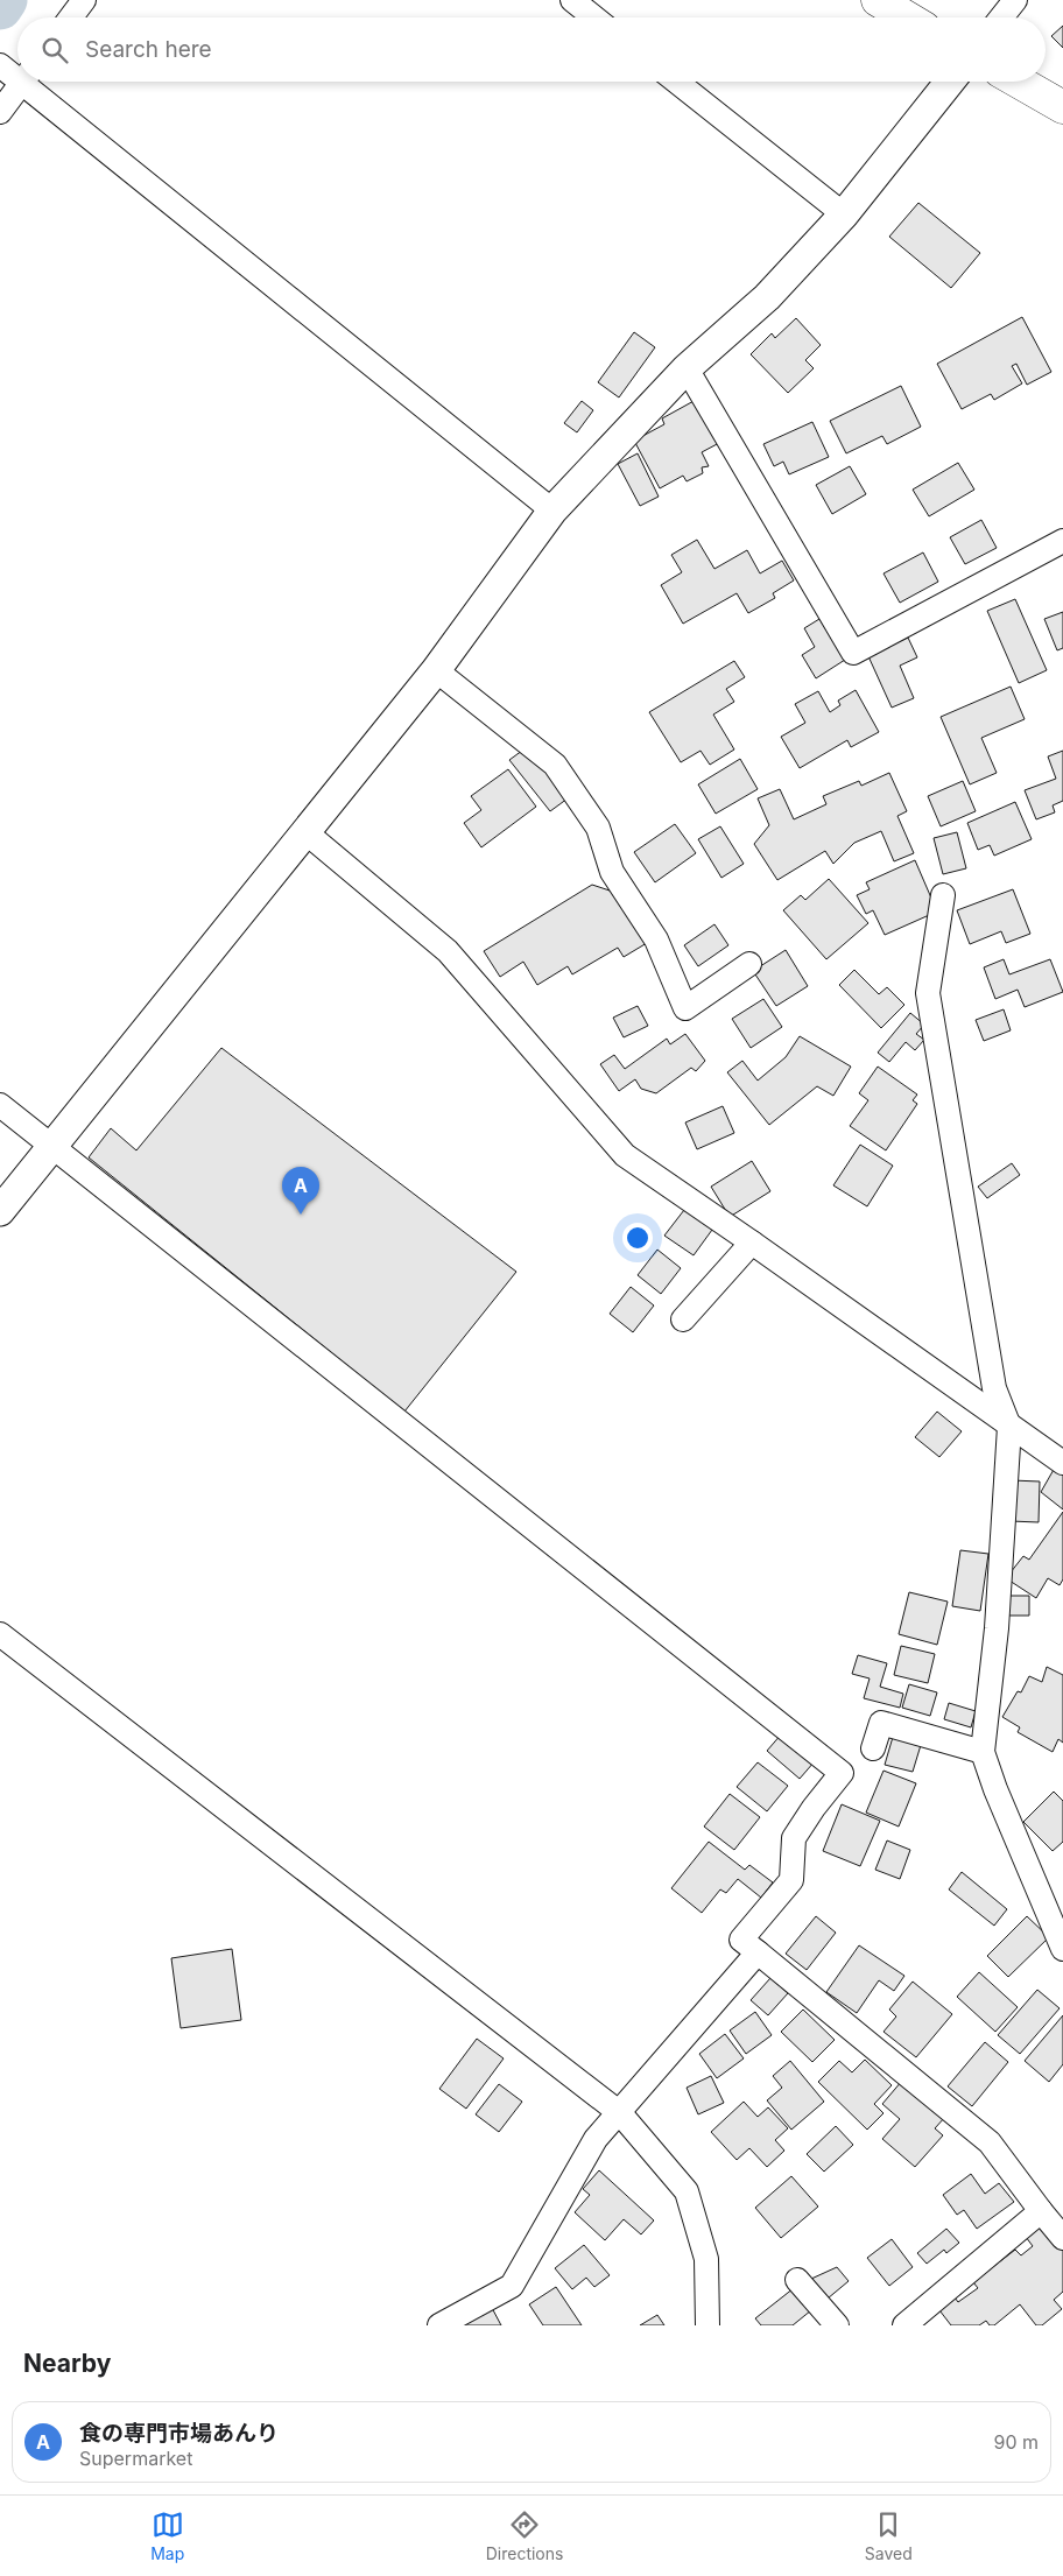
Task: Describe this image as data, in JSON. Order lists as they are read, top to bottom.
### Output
{
  "page": {
    "search": "Search here",
    "pins": "A",
    "heading": "Nearby",
    "list": [
      {
        "mark": "A",
        "name": "食の専門市場あんり",
        "note": "Supermarket",
        "value": "90 m"
      }
    ],
    "nav": ["Map", "Directions", "Saved"]
  }
}
